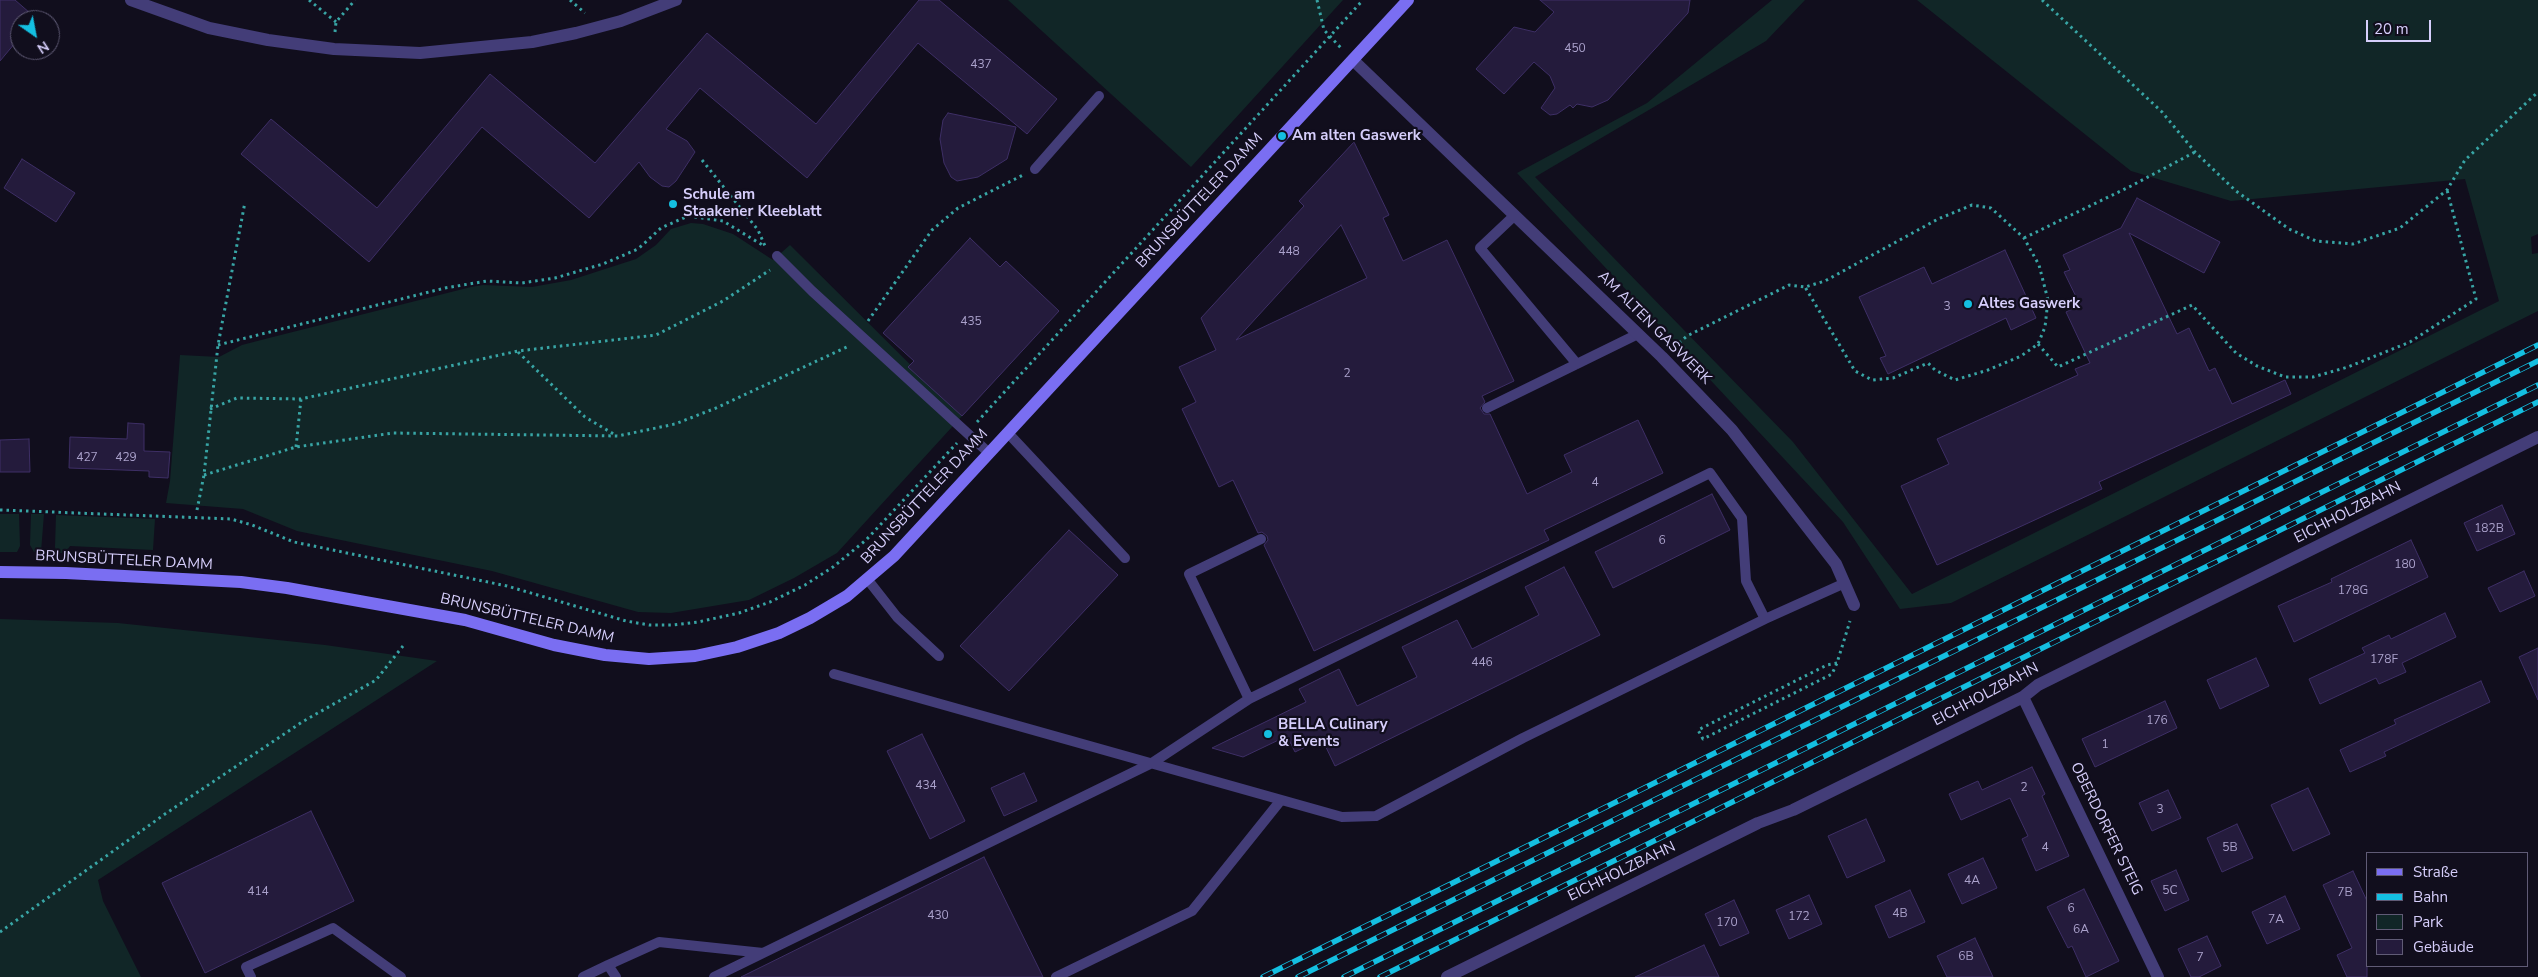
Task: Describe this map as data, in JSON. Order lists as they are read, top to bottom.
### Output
{
  "streets": {
    "main road": ["BRUNSBÜTTELER DAMM"],
    "street": ["AM ALTEN GASWERK", "EICHHOLZBAHN", "OBERDORFER STEIG"]
  },
  "crossings": [
    ["BRUNSBÜTTELER DAMM", "AM ALTEN GASWERK"],
    ["EICHHOLZBAHN", "OBERDORFER STEIG"]
  ],
  "places": [
    "Am alten Gaswerk",
    "Schule am Staakener Kleeblatt",
    "Altes Gaswerk",
    "BELLA Culinary & Events"
  ],
  "house_numbers": [
    "450",
    "437",
    "448",
    "3",
    "435",
    "2",
    "427",
    "429",
    "4",
    "182B",
    "6",
    "180",
    "178G",
    "178F",
    "446",
    "176",
    "1",
    "434",
    "2",
    "3",
    "4",
    "5B",
    "4A",
    "5C",
    "414",
    "7B",
    "6",
    "4B",
    "430",
    "172",
    "7A",
    "170",
    "6A",
    "6B",
    "7"
  ],
  "legend": [
    "Straße",
    "Bahn",
    "Park",
    "Gebäude"
  ],
  "scale_bar": "20 m",
  "north": "bottom right"
}
